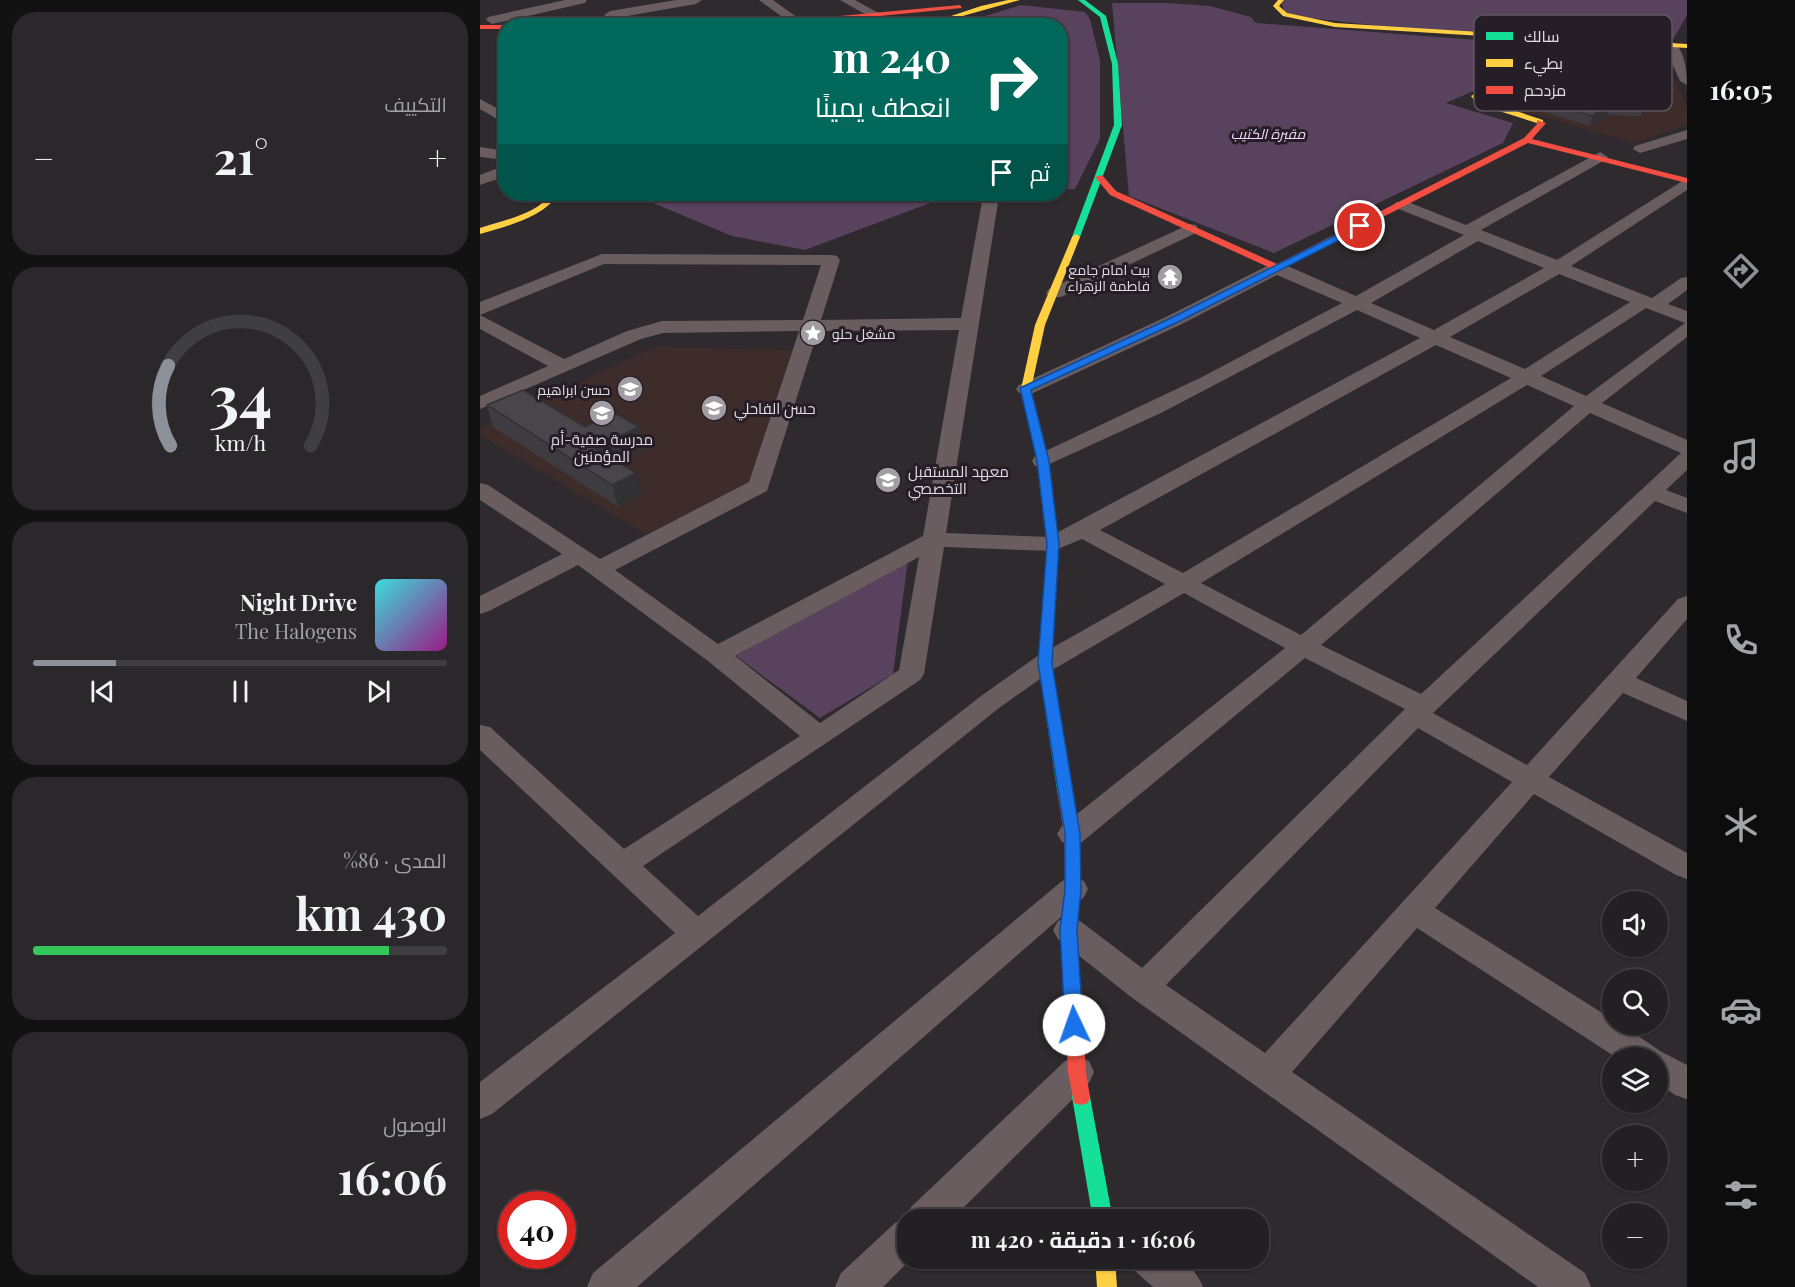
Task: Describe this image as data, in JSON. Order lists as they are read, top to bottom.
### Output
{
  "parks": ["مقبرة الكتيب"],
  "places": {
    "temple": ["بيت امام جامع فاطمة الزهراء"],
    "place": ["مشغل حلو"],
    "school or university": [
      "حسن ابراهيم",
      "حسن الفاحلي",
      "مدرسة صفية-أم المؤمنين",
      "معهد المستقبل التخصصي"
    ]
  },
  "legend": ["سالك", "بطيء", "مزدحم"],
  "page": {
    "tabs": "16:05",
    "tile": [
      "التكييف",
      ["المدى · 86%", "430 km"],
      ["الوصول", "16:06"]
    ],
    "turn": ["240 m", "انعطف يمينًا"],
    "heat": ["−", "21°", "+"],
    "then": "ثم",
    "song": ["Night Drive", "The Halogens"],
    "map_buttons": ["+", "−"],
    "limit": "40",
    "trip": "16:06 · 1 دقيقة · 420 m",
    "gauge": ["34", "km/h"]
  }
}
